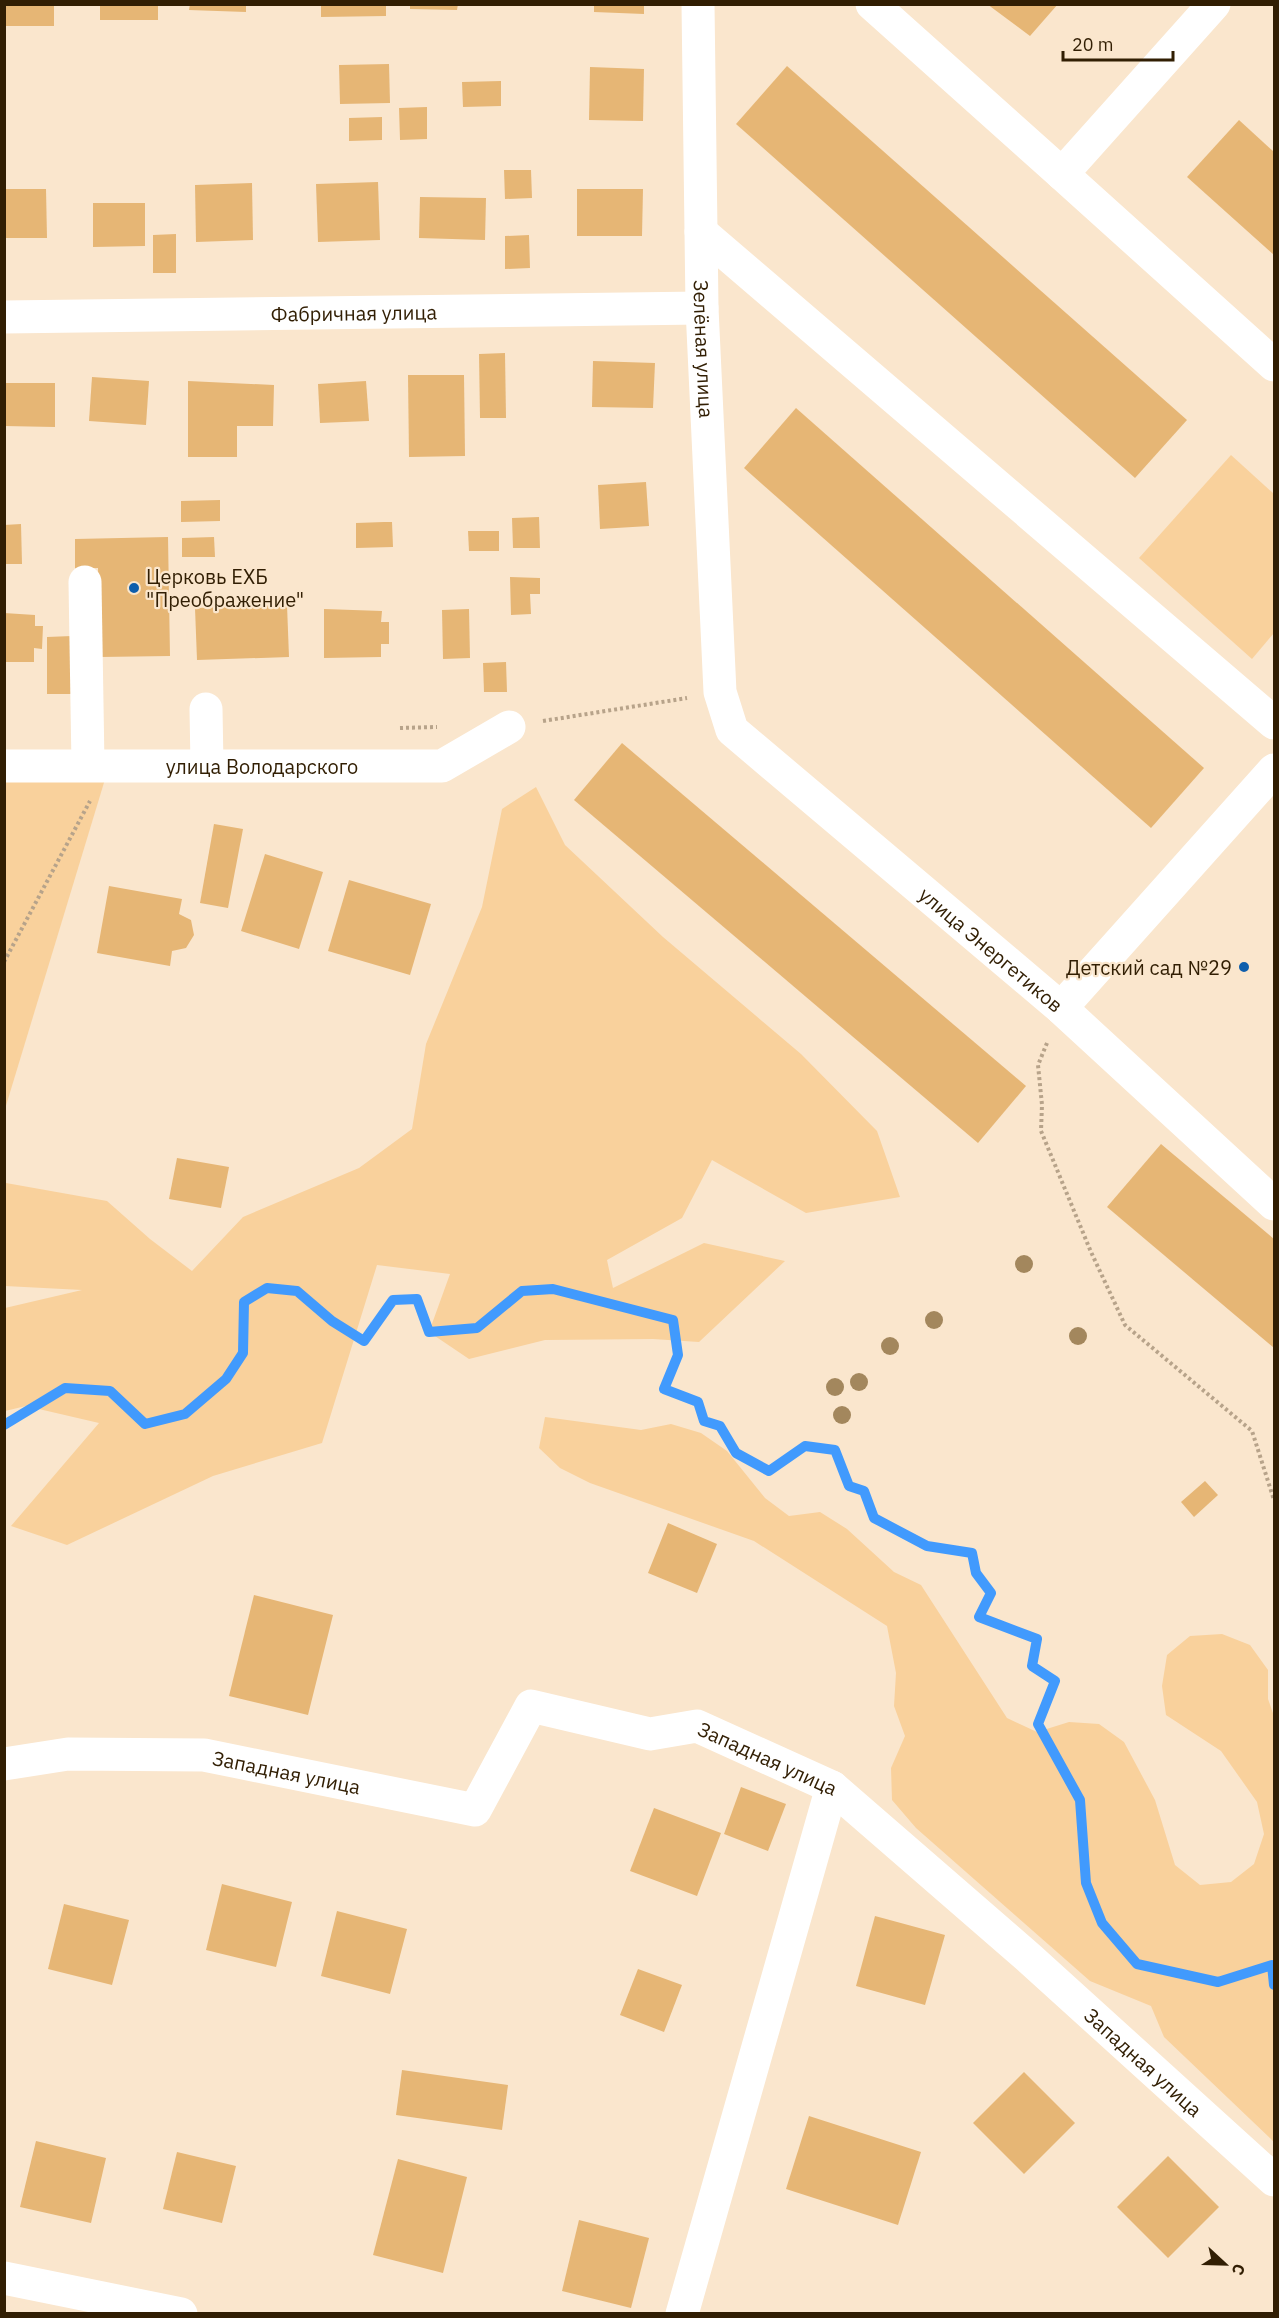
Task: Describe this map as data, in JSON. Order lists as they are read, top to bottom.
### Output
{
  "streets": {
    "street": [
      "Фабричная улица",
      "Зелёная улица",
      "улица Володарского",
      "улица Энергетиков",
      "Западная улица"
    ]
  },
  "crossings": [
    ["Фабричная улица", "Зелёная улица"],
    ["Зелёная улица", "улица Энергетиков"]
  ],
  "places": ["Церковь ЕХБ \"Преображение\"", "Детский сад №29"],
  "scale_bar": "20 m",
  "north": "right"
}
